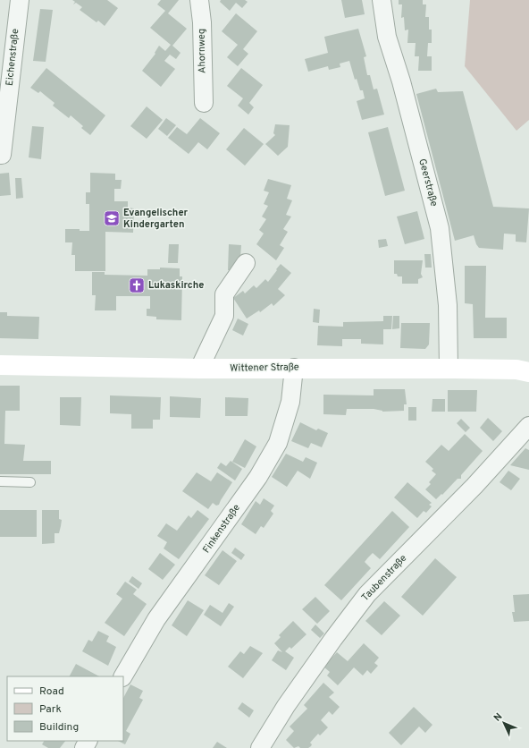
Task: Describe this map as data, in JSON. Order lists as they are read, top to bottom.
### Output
{
  "streets": {
    "main road": ["Wittener Straße"],
    "street": [
      "Ahornweg",
      "Eichenstraße",
      "Geerstraße",
      "Finkenstraße",
      "Taubenstraße"
    ]
  },
  "crossings": [
    ["Geerstraße", "Wittener Straße"],
    ["Wittener Straße", "Finkenstraße"]
  ],
  "places": {
    "school or university": ["Evangelischer Kindergarten"],
    "church": ["Lukaskirche"]
  },
  "legend": ["Road", "Park", "Building"],
  "north": "top left"
}
